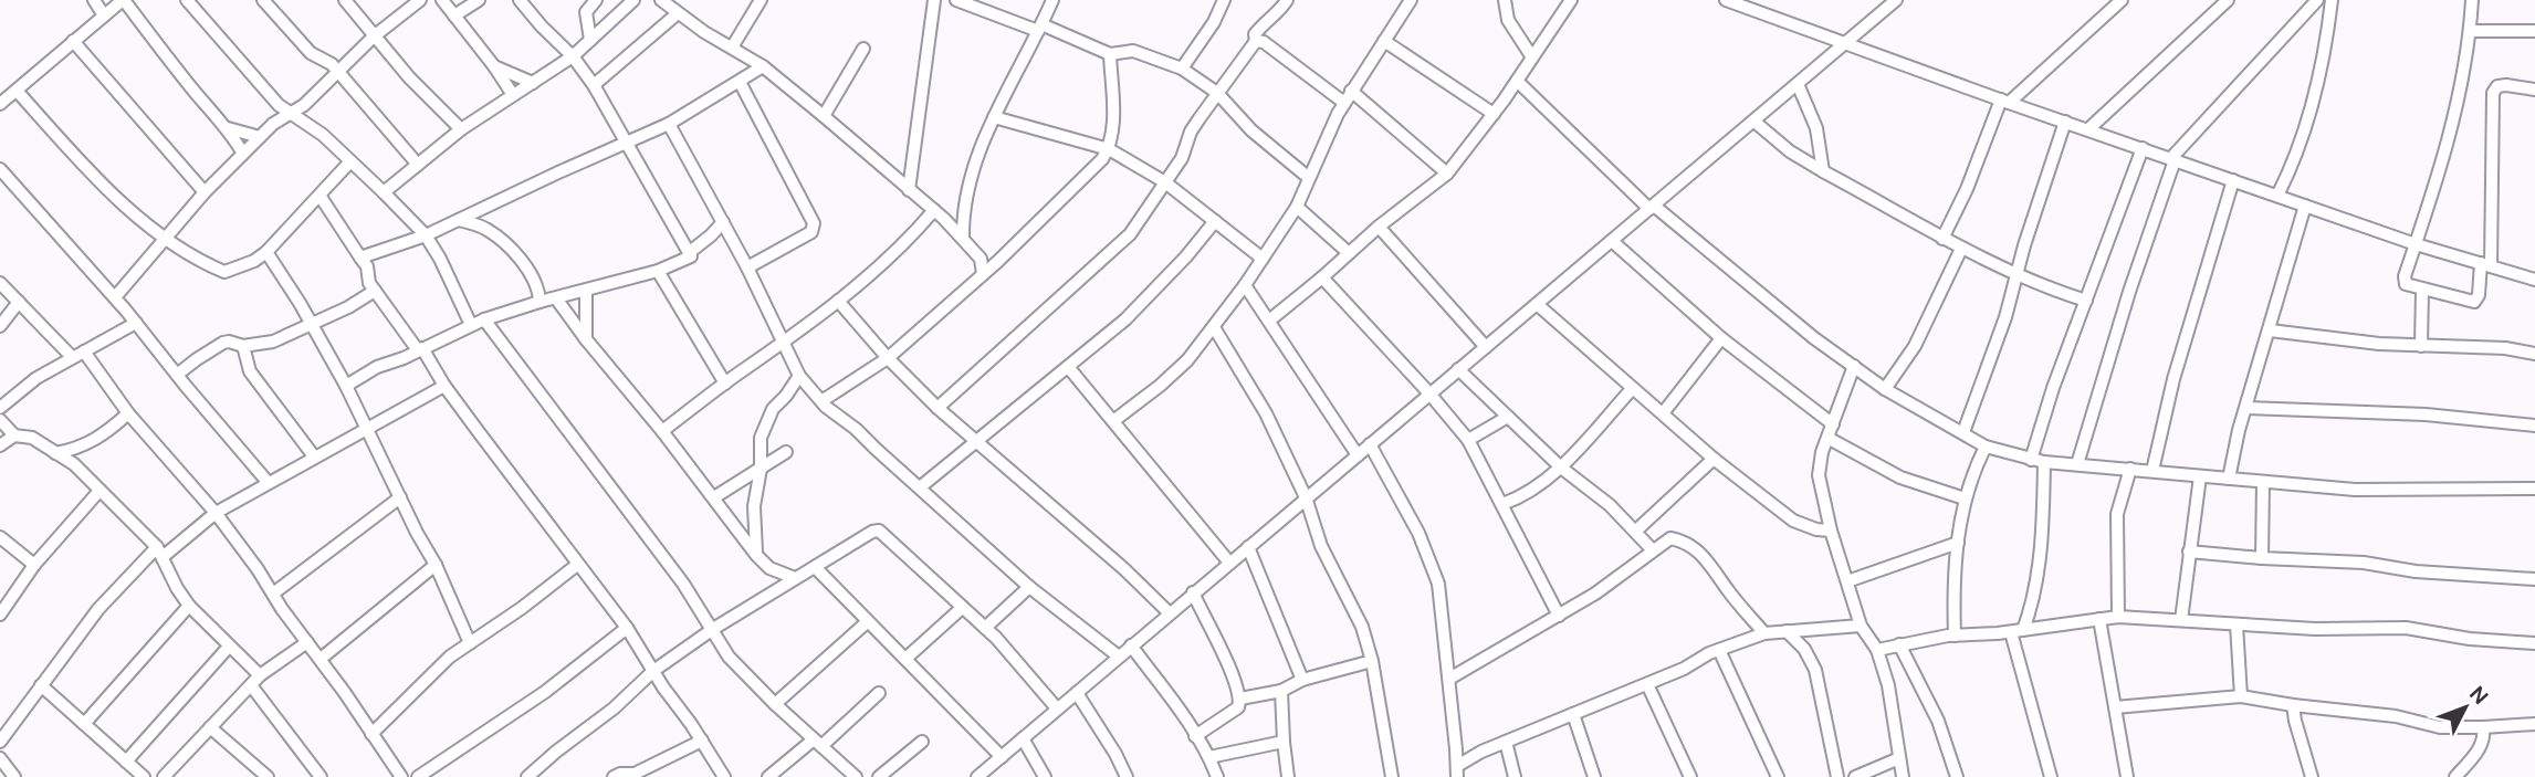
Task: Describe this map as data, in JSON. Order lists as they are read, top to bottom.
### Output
{
  "north": "top right"
}
